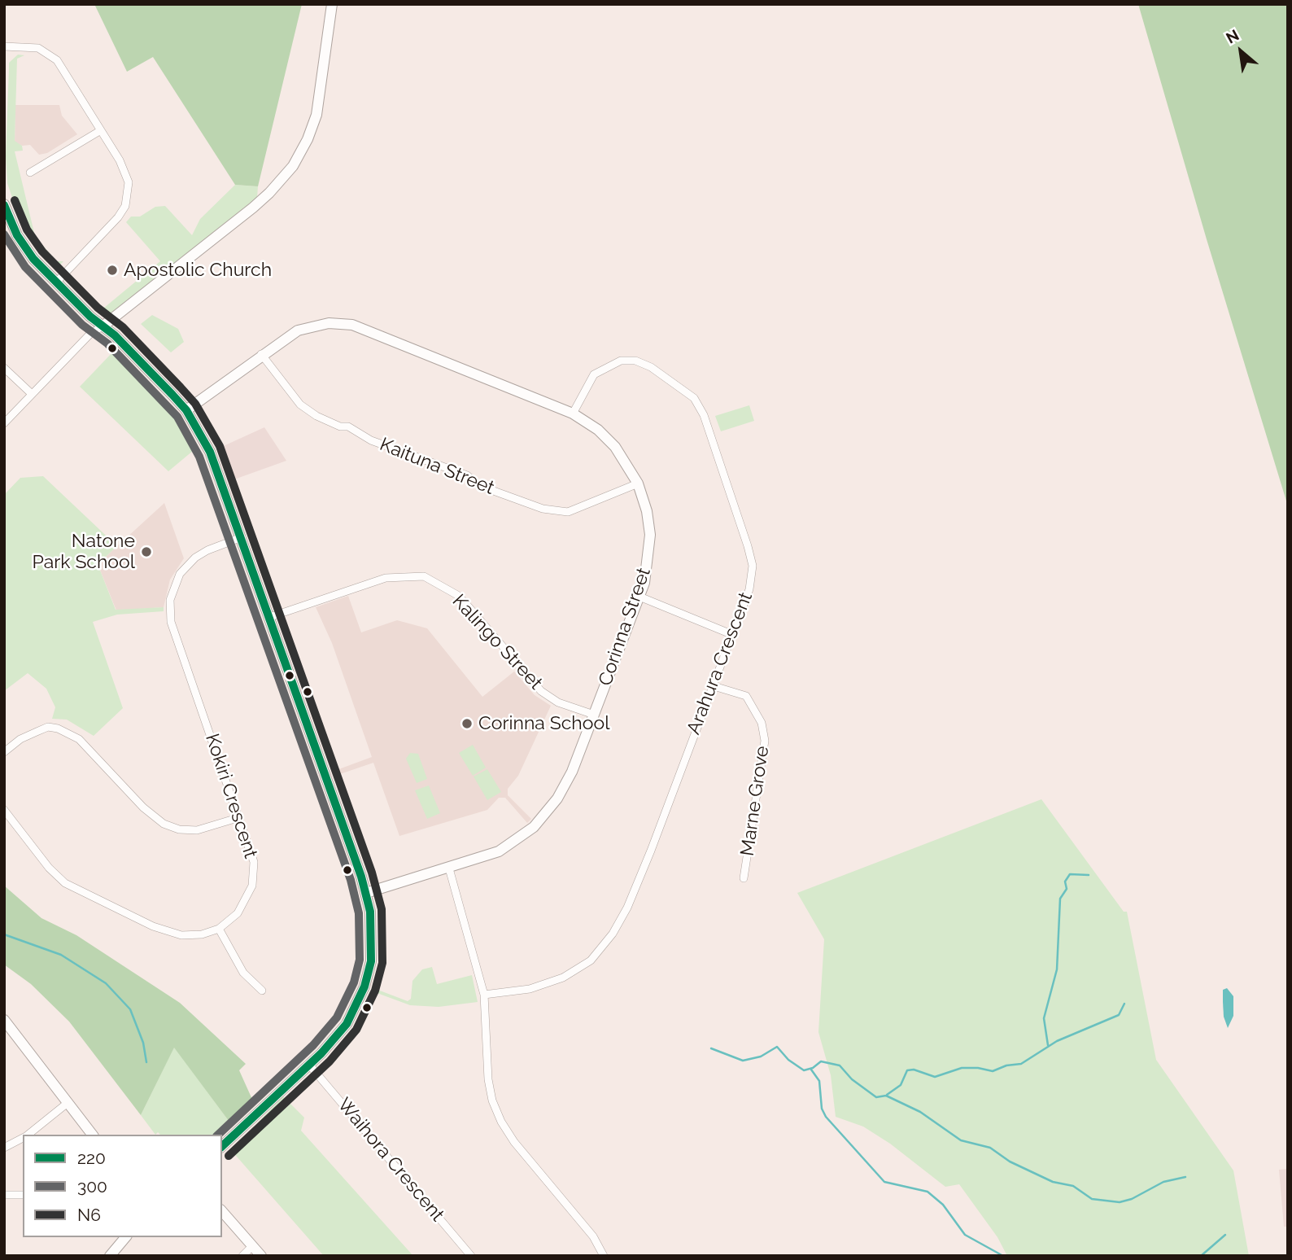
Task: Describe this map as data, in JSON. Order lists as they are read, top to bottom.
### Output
{
  "streets": {
    "main road": ["Corinna Street"],
    "street": [
      "Kaituna Street",
      "Kalingo Street",
      "Arahura Crescent",
      "Kokiri Crescent",
      "Marne Grove",
      "Waihora Crescent"
    ]
  },
  "crossings": [
    ["Kaituna Street", "Corinna Street"],
    ["Corinna Street", "Kalingo Street"],
    ["Corinna Street", "Arahura Crescent"],
    ["Arahura Crescent", "Marne Grove"]
  ],
  "places": ["Apostolic Church", "Natone Park School", "Corinna School"],
  "lines": ["transit line N6", "transit line 220", "transit line 300"],
  "legend": ["220", "300", "N6"],
  "north": "top left"
}
